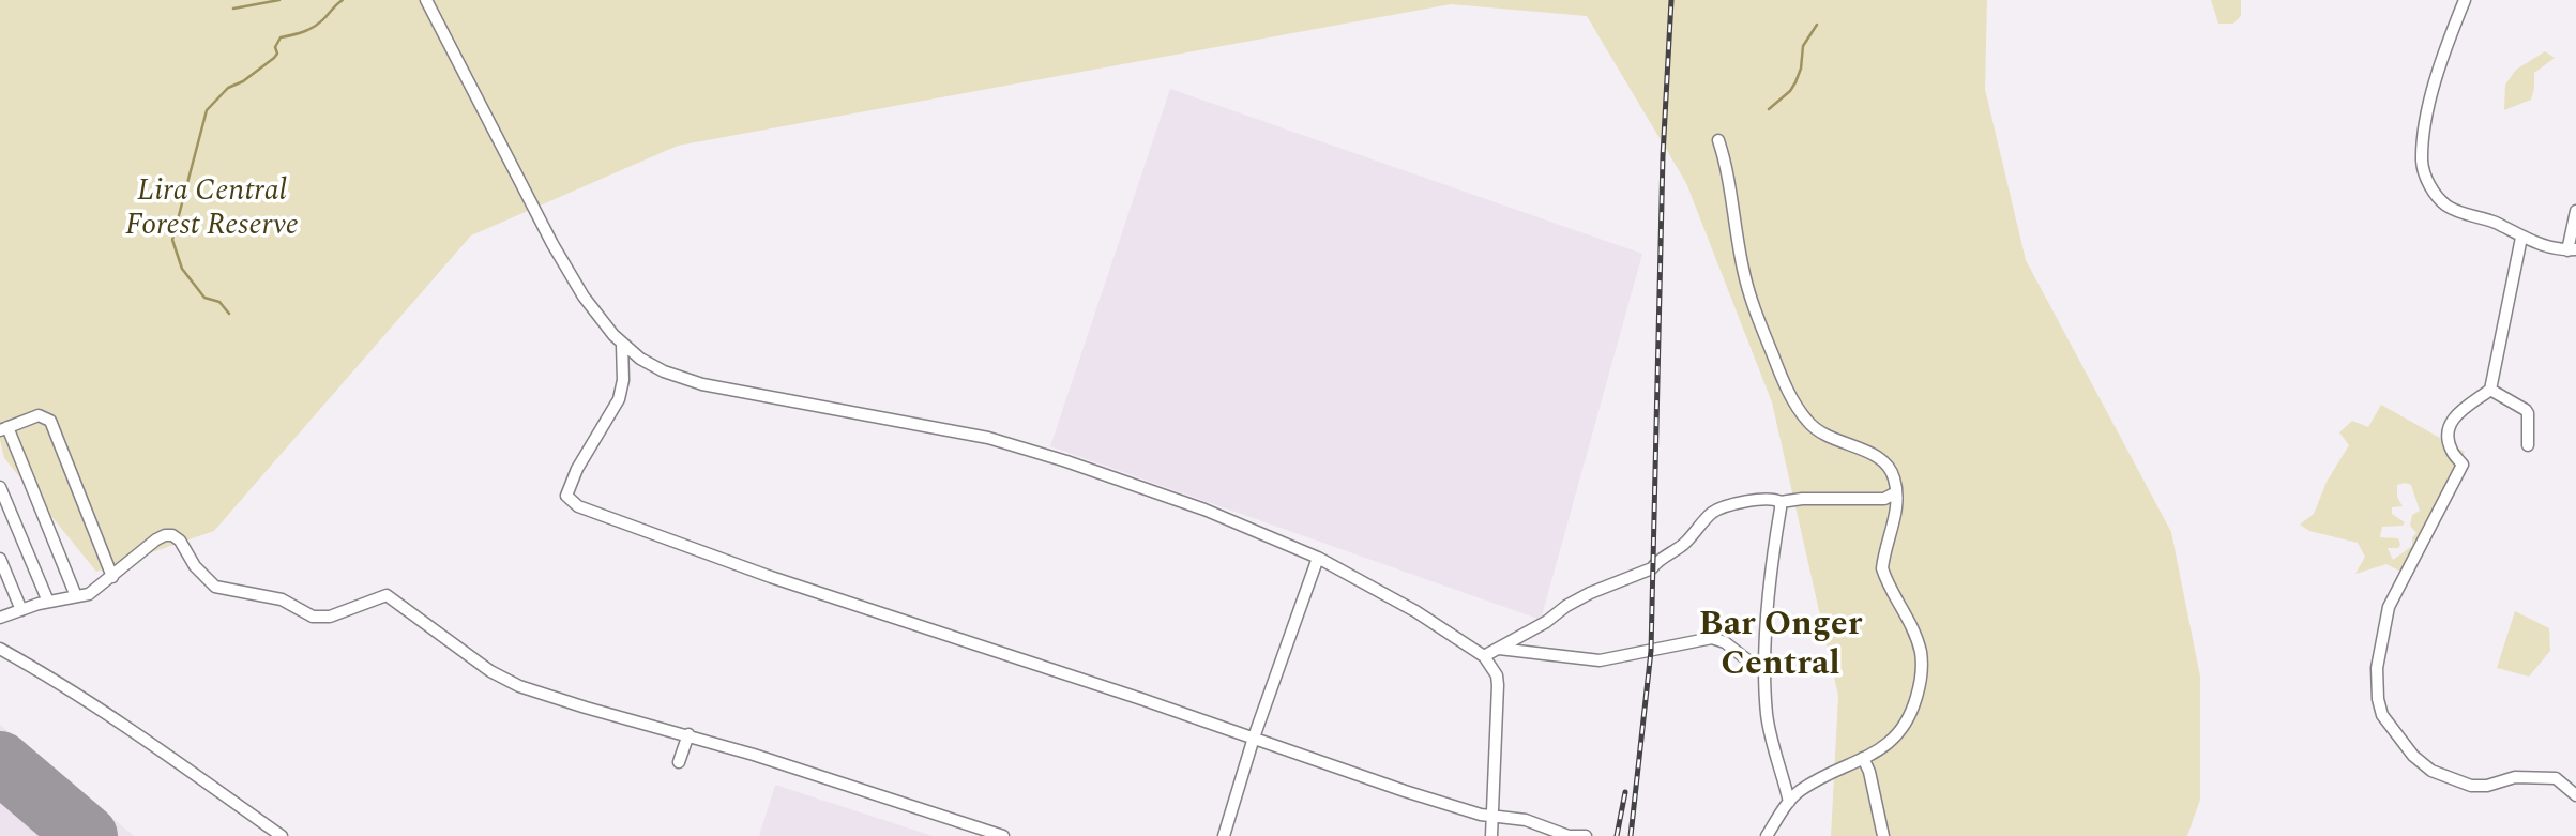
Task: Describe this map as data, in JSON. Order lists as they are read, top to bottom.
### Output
{
  "districts": ["Bar Onger Central"],
  "parks": ["Lira Central Forest Reserve"]
}
